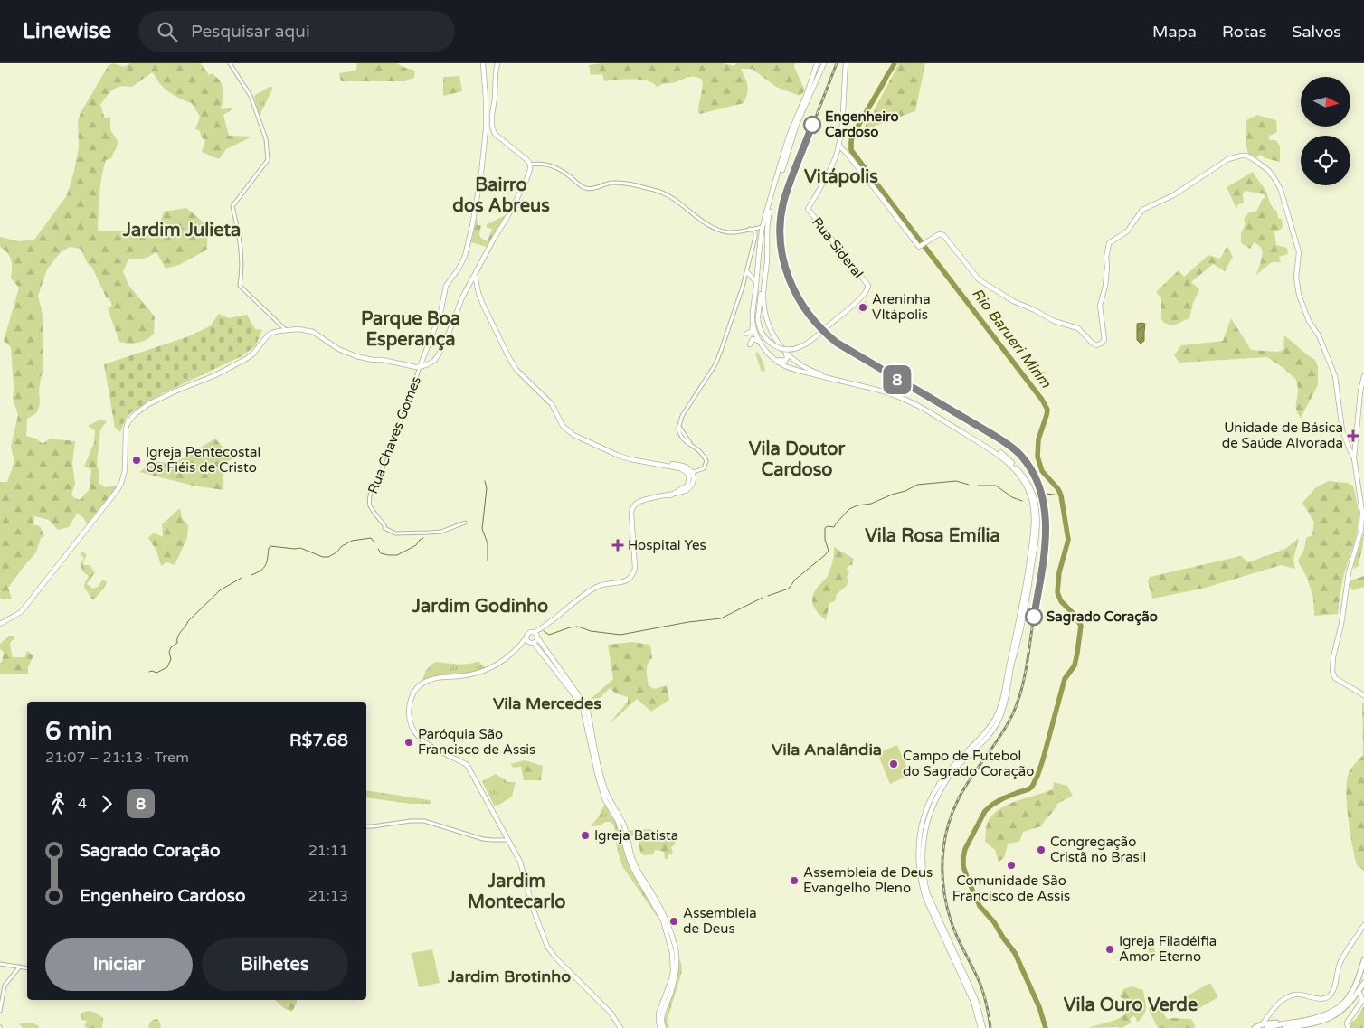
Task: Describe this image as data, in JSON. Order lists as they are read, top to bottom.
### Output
{
  "streets": {
    "main road": ["Rua Sideral"],
    "street": ["Rua Chaves Gomes"]
  },
  "districts": [
    "Vitápolis",
    "Bairro dos Abreus",
    "Jardim Julieta",
    "Parque Boa Esperança",
    "Vila Doutor Cardoso",
    "Vila Rosa Emília",
    "Jardim Godinho",
    "Vila Mercedes",
    "Vila Analândia",
    "Jardim Montecarlo",
    "Jardim Brotinho",
    "Vila Ouro Verde"
  ],
  "water": ["Rio Barueri Mirim"],
  "places": {
    "other": [
      "Engenheiro Cardoso",
      "Areninha VItápolis",
      "Igreja Pentecostal Os Fiéis de Cristo",
      "Sagrado Coração",
      "Paróquia São Francisco de Assis",
      "Campo de Futebol do Sagrado Coração",
      "Igreja Batista",
      "Congregação Cristã no Brasil",
      "Comunidade São Francisco de Assis",
      "Assembleia de Deus Evangelho Pleno",
      "Assembleia de Deus",
      "Igreja Filadélfia Amor Eterno"
    ],
    "health": ["Unidade de Básica de Saúde Alvorada", "Hospital Yes"]
  },
  "north": "right",
  "page": {
    "header": "Linewise",
    "search": "Pesquisar aqui",
    "nav": ["Mapa", "Rotas", "Salvos"],
    "on_map": "8",
    "heading": ["6 min", "21:07 – 21:13 · Trem", "R$7.68"],
    "legs": ["4", "8"],
    "list": [
      {
        "name": "Sagrado Coração",
        "value": "21:11"
      },
      {
        "name": "Engenheiro Cardoso",
        "value": "21:13"
      }
    ],
    "buttons": ["Iniciar", "Bilhetes"]
  }
}
